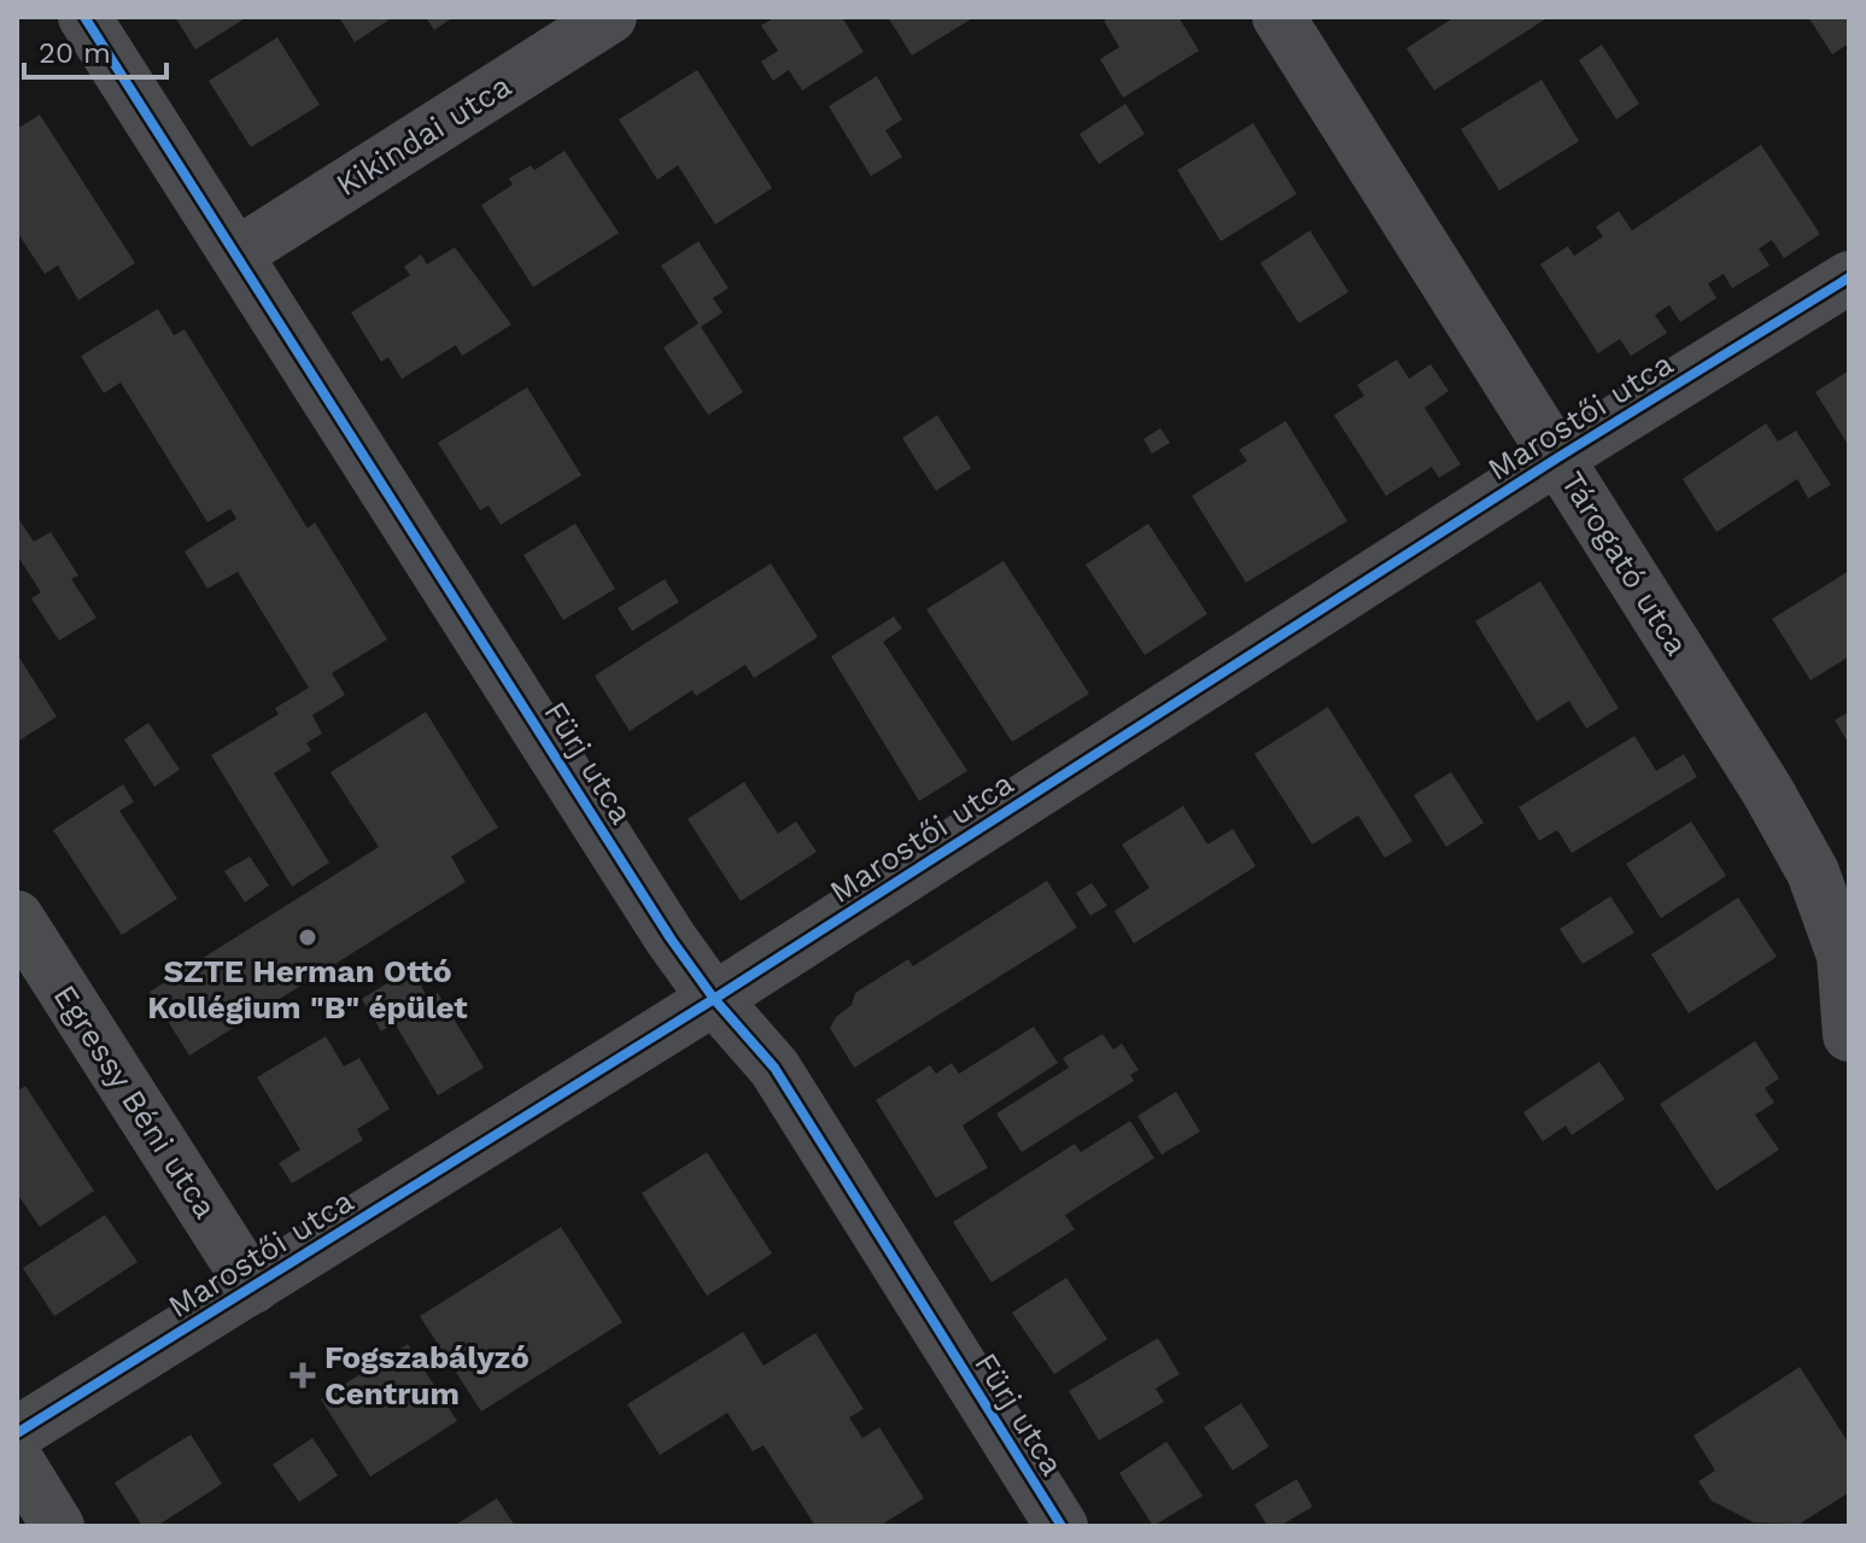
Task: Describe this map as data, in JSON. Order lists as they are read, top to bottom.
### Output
{
  "streets": {
    "street": [
      "Kikindai utca",
      "Marostői utca",
      "Tárogató utca",
      "Fürj utca",
      "Egressy Béni utca"
    ]
  },
  "crossings": [
    ["Kikindai utca", "Fürj utca"],
    ["Marostői utca", "Tárogató utca"],
    ["Marostői utca", "Fürj utca"],
    ["Marostői utca", "Egressy Béni utca"]
  ],
  "places": {
    "other": ["SZTE Herman Ottó Kollégium \"B\" épület"],
    "health": ["Fogszabályzó Centrum"]
  },
  "scale_bar": "20 m"
}
